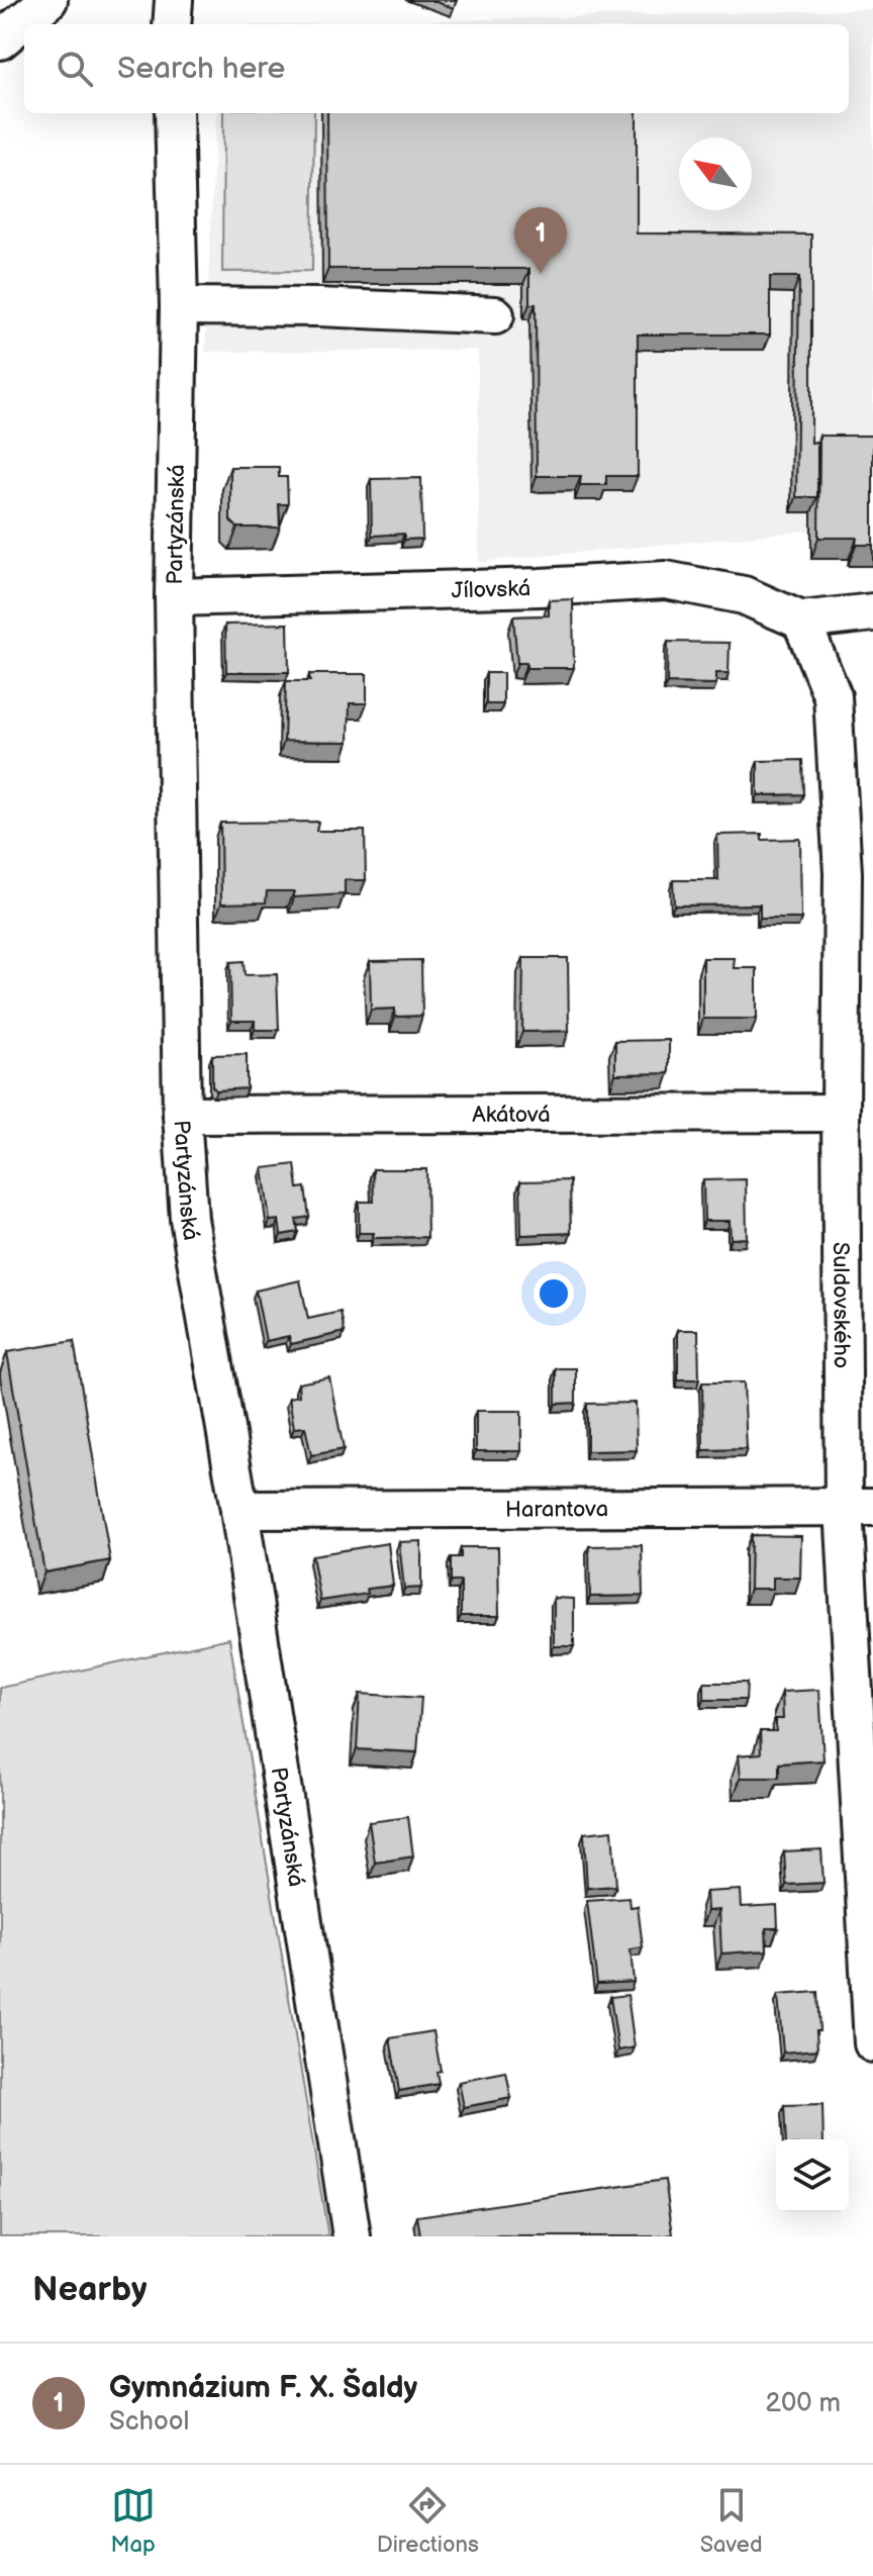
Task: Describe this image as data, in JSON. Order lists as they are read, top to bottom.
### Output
{
  "streets": {
    "street": [
      "Partyzánská",
      "Jílovská",
      "Akátová",
      "Suldovského",
      "Harantova"
    ]
  },
  "crossings": [
    ["Partyzánská", "Jílovská"],
    ["Partyzánská", "Akátová"],
    ["Partyzánská", "Harantova"],
    ["Jílovská", "Suldovského"],
    ["Akátová", "Suldovského"],
    ["Suldovského", "Harantova"]
  ],
  "north": "top left",
  "page": {
    "search": "Search here",
    "pins": "1",
    "heading": "Nearby",
    "list": [
      {
        "mark": "1",
        "name": "Gymnázium F. X. Šaldy",
        "note": "School",
        "value": "200 m"
      }
    ],
    "nav": ["Map", "Directions", "Saved"]
  }
}
